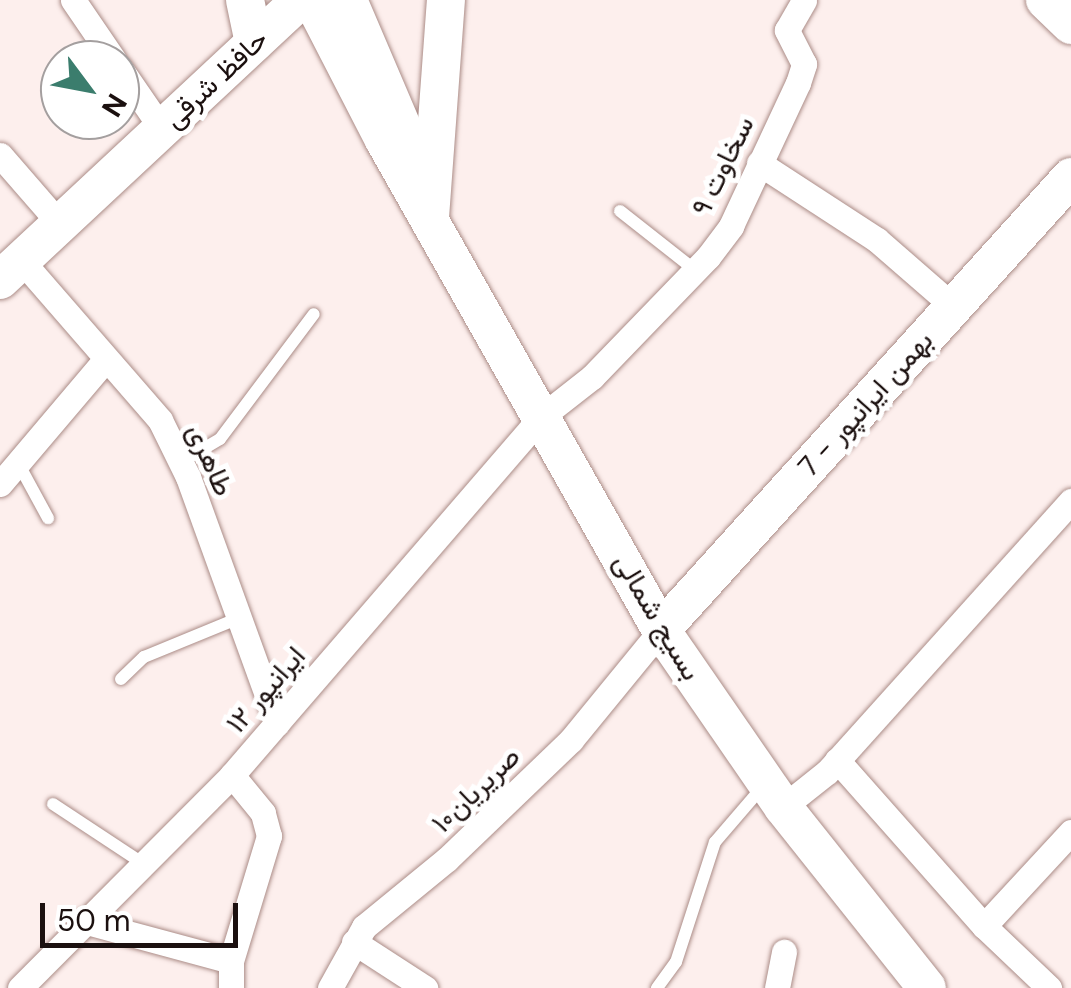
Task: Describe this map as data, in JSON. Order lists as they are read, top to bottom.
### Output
{
  "streets": {
    "main road": ["حافظ شرقی", "بهمن ایرانپور - 7", "بسیج شمالی"],
    "street": [
      "سخاوت ۹",
      "طاهری",
      "ایرانپور ۱۲",
      "صریریان۱۰"
    ]
  },
  "crossings": [
    ["حافظ شرقی", "طاهری"],
    ["سخاوت ۹", "بسیج شمالی"],
    ["سخاوت ۹", "ایرانپور ۱۲"],
    ["بهمن ایرانپور - 7", "بسیج شمالی"],
    ["بهمن ایرانپور - 7", "صریریان۱۰"],
    ["طاهری", "ایرانپور ۱۲"],
    ["بسیج شمالی", "ایرانپور ۱۲"],
    ["بسیج شمالی", "صریریان۱۰"]
  ],
  "scale_bar": "50 m",
  "north": "bottom right"
}
